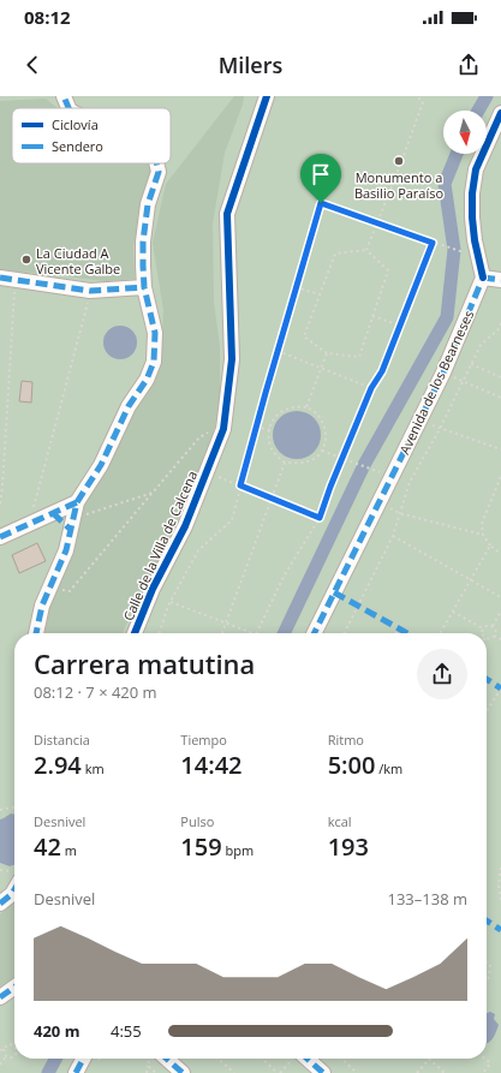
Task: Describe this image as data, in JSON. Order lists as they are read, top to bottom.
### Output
{
  "streets": {
    "street": ["Avenida de los Bearneses", "Calle de la Villa de Calcena"]
  },
  "places": ["Monumento a Basilio Paraíso", "La Ciudad A Vicente Galbe"],
  "legend": ["Ciclovía", "Sendero"],
  "north": "bottom",
  "page": {
    "status": "08:12",
    "header": "Milers",
    "heading": ["Carrera matutina", "08:12 · 7 × 420 m"],
    "stats": [
      ["Distancia", "2.94 km"],
      ["Tiempo", "14:42"],
      ["Ritmo", "5:00 /km"],
      ["Desnivel", "42 m"],
      ["Pulso", "159 bpm"],
      ["kcal", "193"]
    ],
    "chart": ["Desnivel", "133–138 m"],
    "list": [
      {
        "name": "420 m",
        "note": "4:55"
      }
    ]
  }
}
